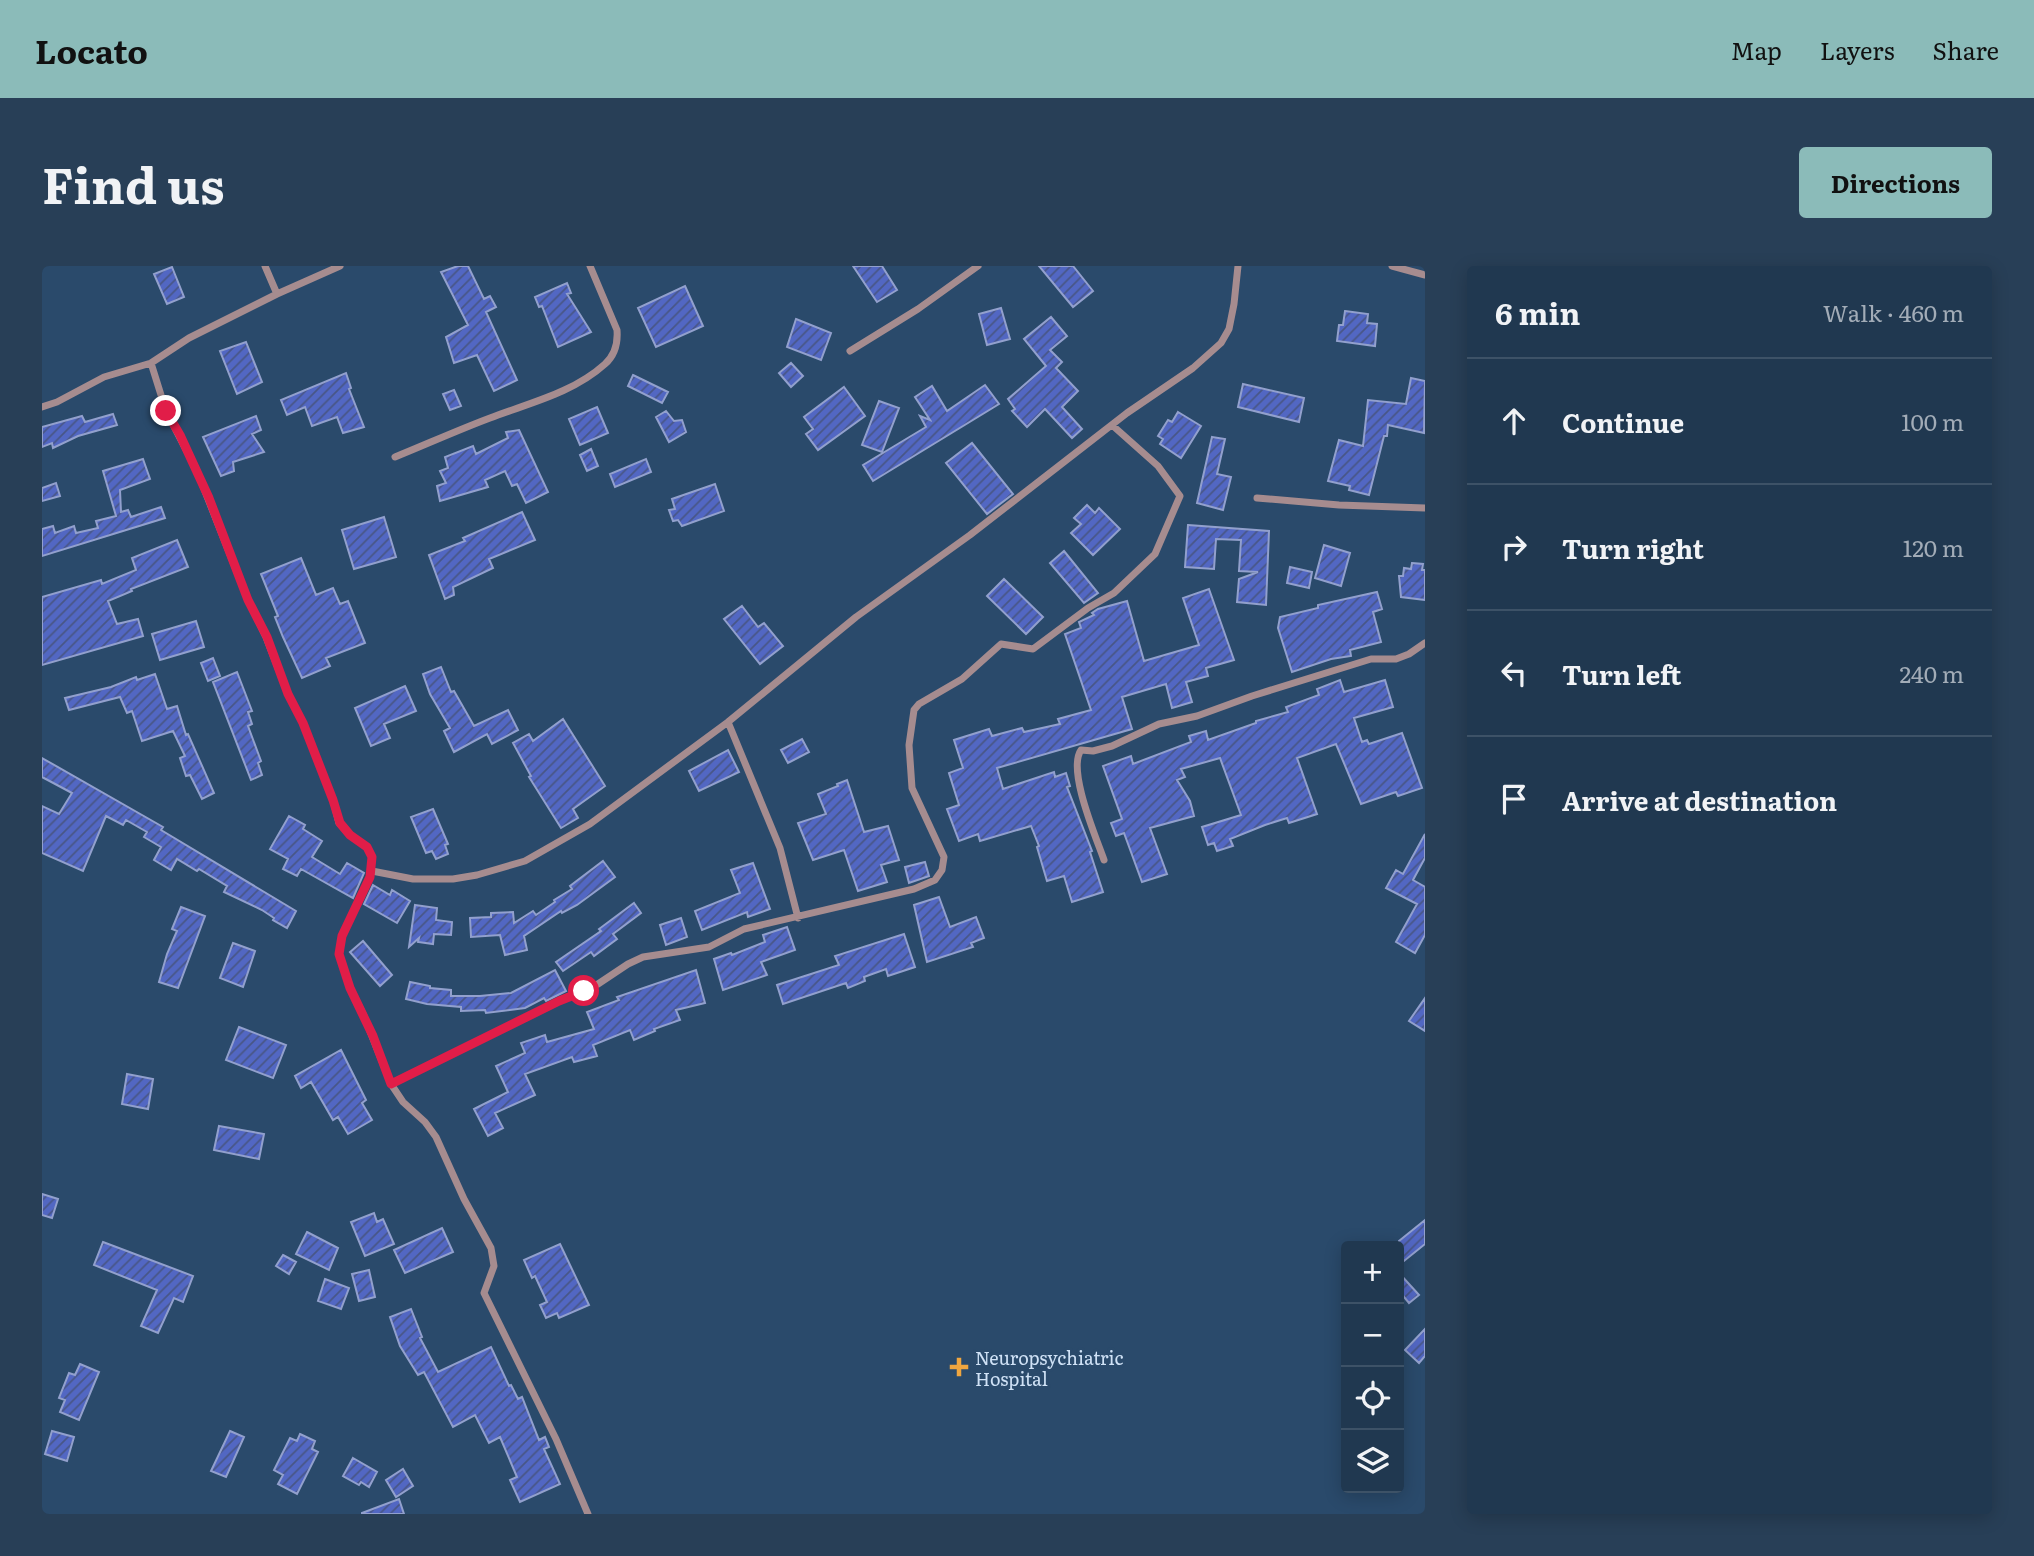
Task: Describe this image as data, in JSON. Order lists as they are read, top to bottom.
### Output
{
  "places": {
    "health": ["Neuropsychiatric Hospital"]
  },
  "page": {
    "header": "Locato",
    "nav": ["Map", "Layers", "Share"],
    "title": "Find us",
    "buttons": "Directions",
    "heading": ["6 min", "Walk · 460 m"],
    "list": [
      ["Continue", "100 m"],
      ["Turn right", "120 m"],
      ["Turn left", "240 m"],
      "Arrive at destination"
    ],
    "map_buttons": ["+", "−"]
  }
}
